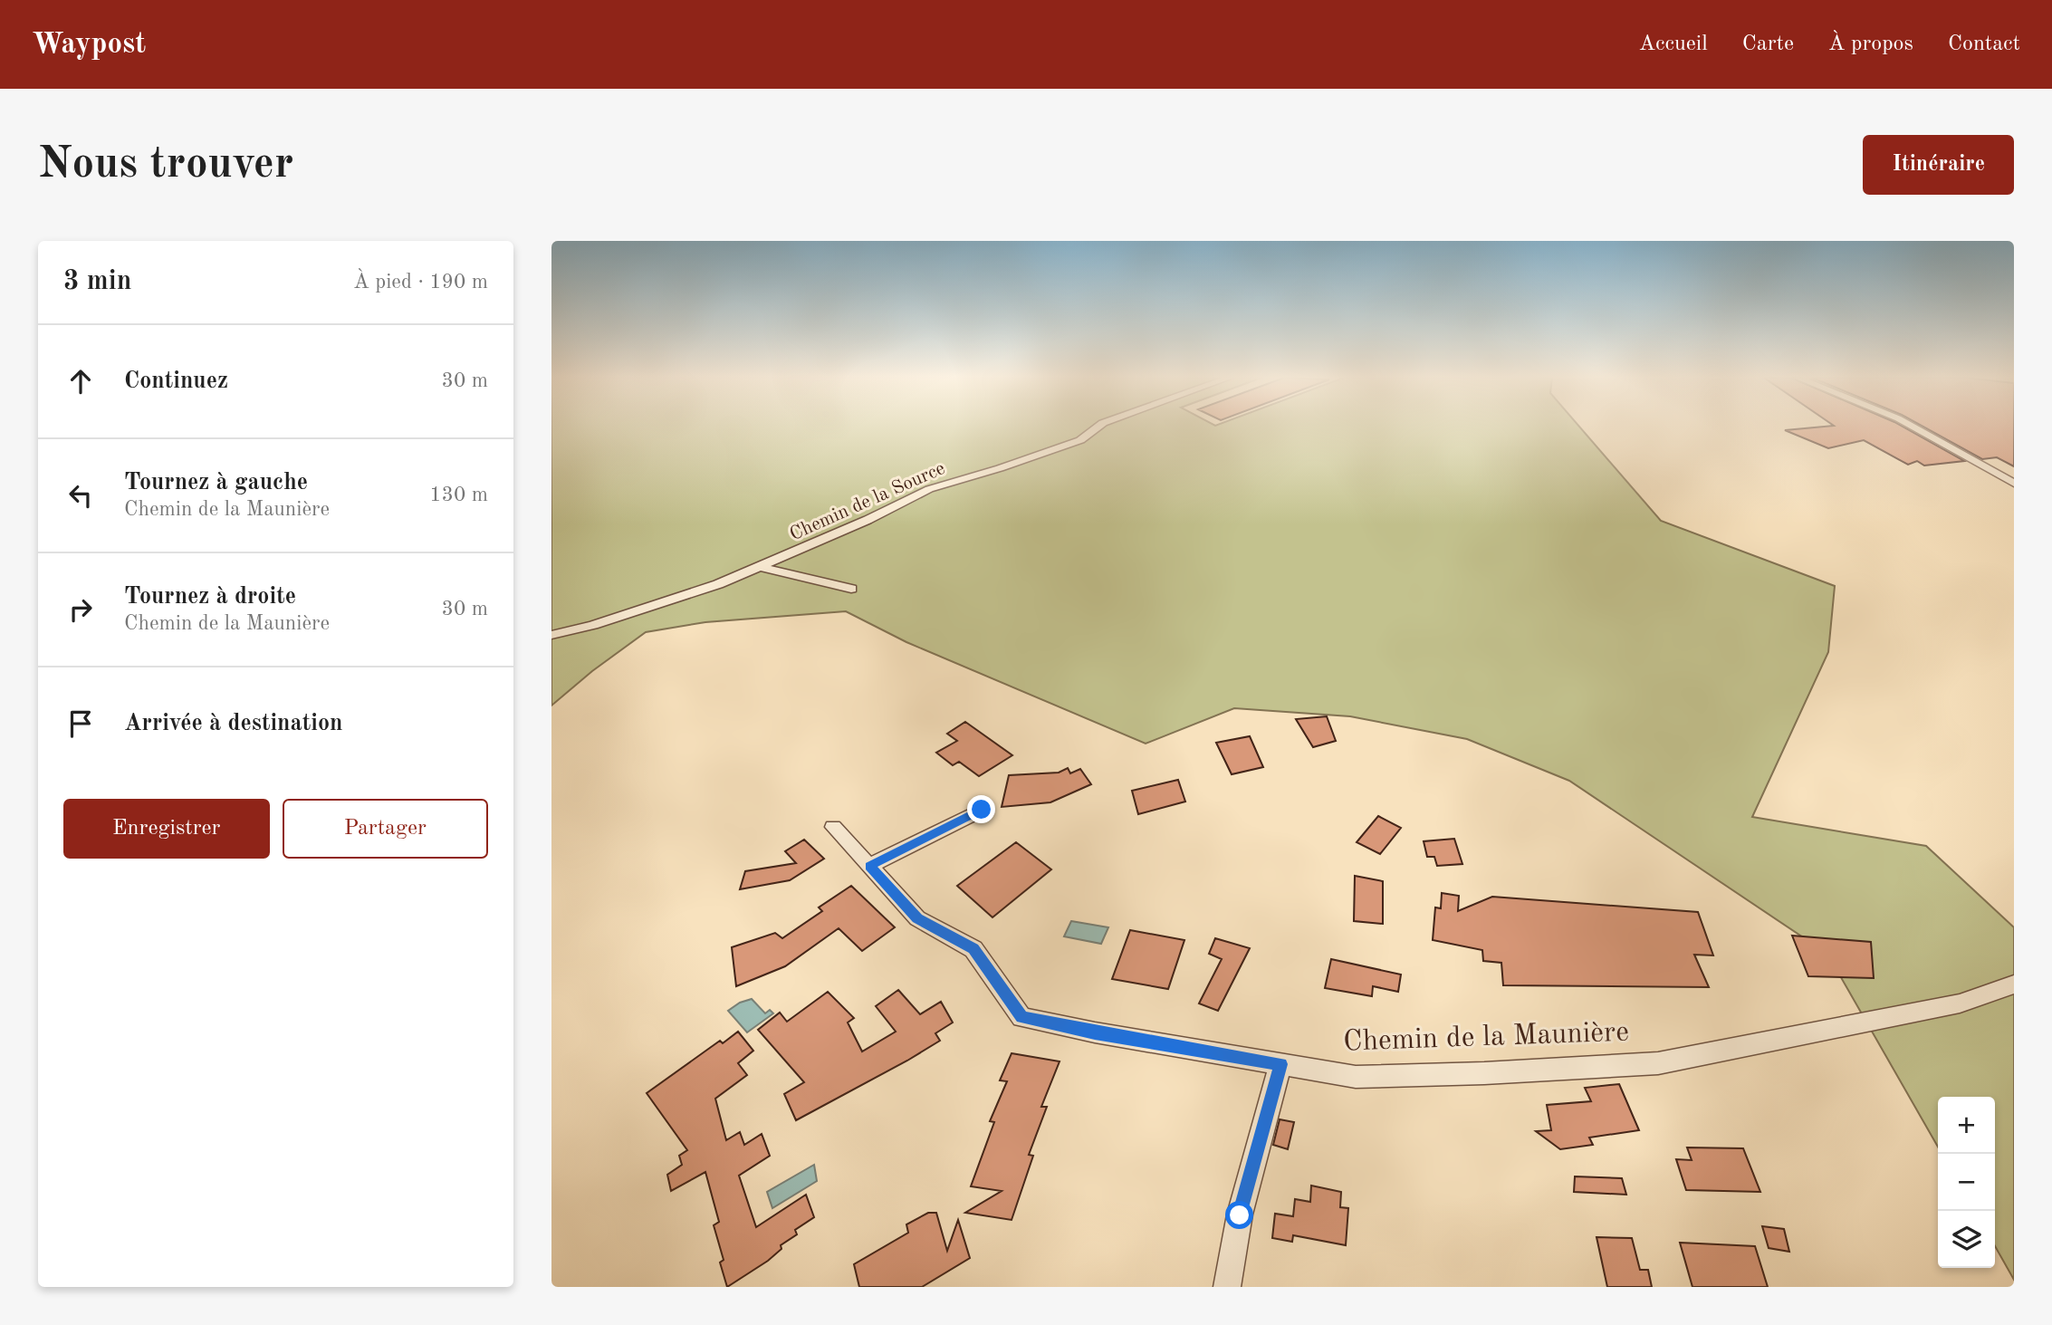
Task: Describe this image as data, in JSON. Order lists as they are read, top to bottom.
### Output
{
  "streets": {
    "street": ["Chemin de la Source", "Chemin de la Maunière"]
  },
  "page": {
    "header": "Waypost",
    "nav": [
      "Accueil",
      "Carte",
      "À propos",
      "Contact"
    ],
    "buttons": [
      "Itinéraire",
      ["Enregistrer", "Partager"]
    ],
    "title": "Nous trouver",
    "heading": ["3 min", "À pied · 190 m"],
    "list": [
      ["Continuez", "30 m"],
      ["Tournez à gauche", "Chemin de la Maunière", "130 m"],
      ["Tournez à droite", "Chemin de la Maunière", "30 m"],
      "Arrivée à destination"
    ],
    "map_buttons": ["+", "−"]
  }
}
